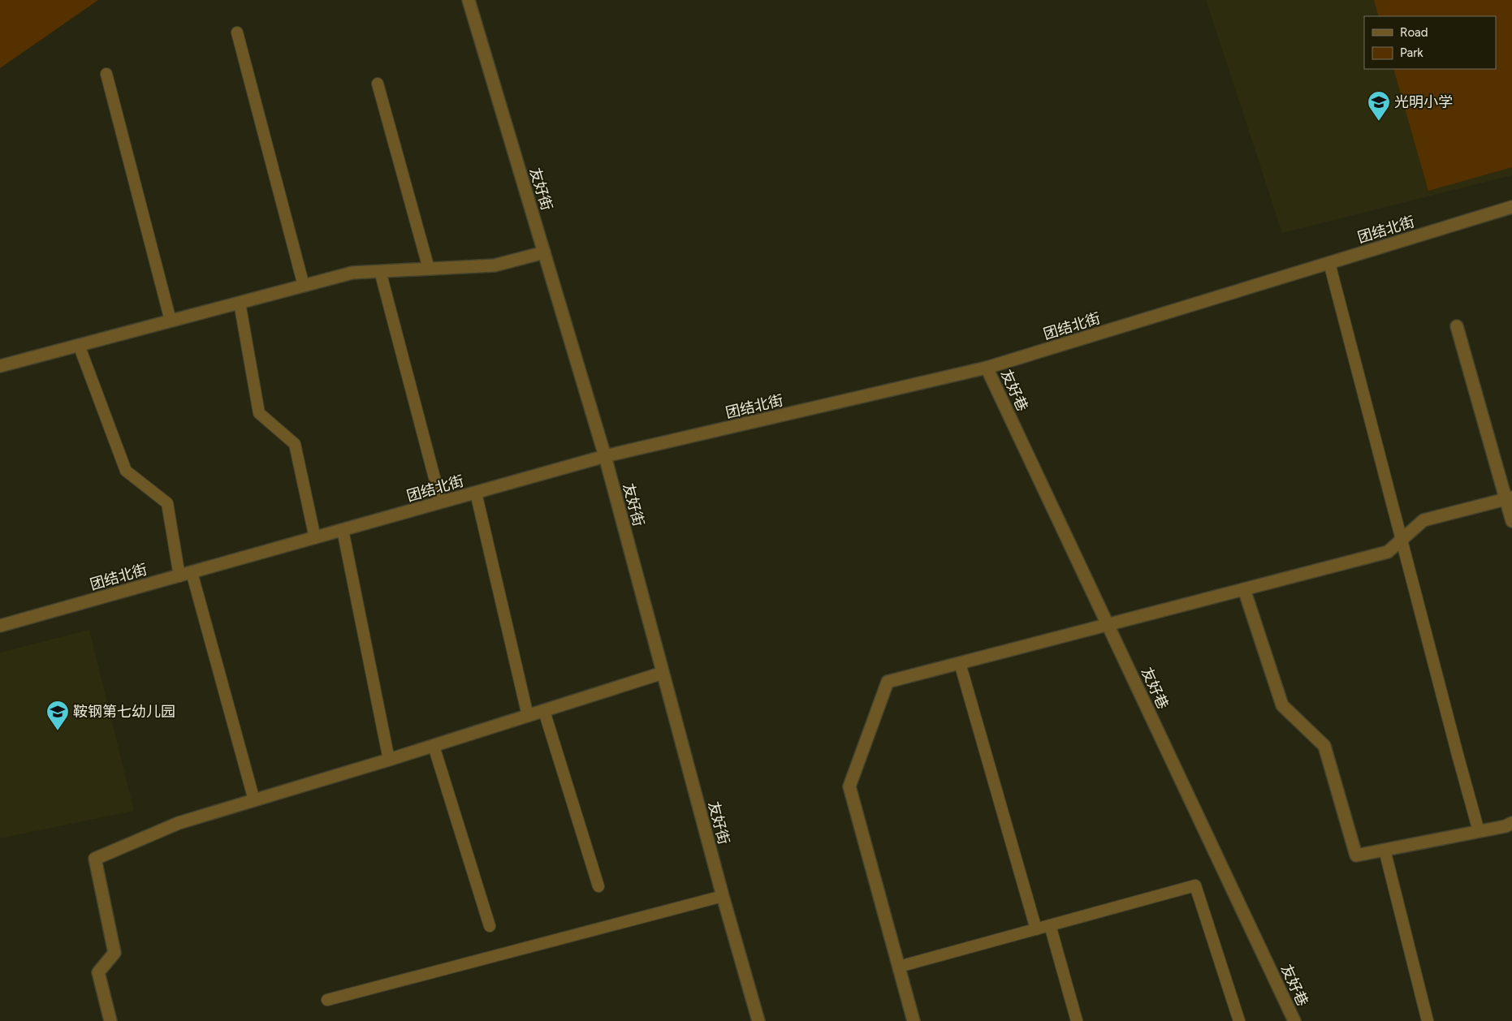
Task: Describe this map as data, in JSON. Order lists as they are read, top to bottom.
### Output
{
  "streets": {
    "street": ["友好街", "团结北街", "友好巷"]
  },
  "crossings": [
    ["友好街", "团结北街"],
    ["团结北街", "友好巷"]
  ],
  "places": {
    "school or university": ["光明小学", "鞍钢第七幼儿园"]
  },
  "legend": ["Road", "Park"]
}
